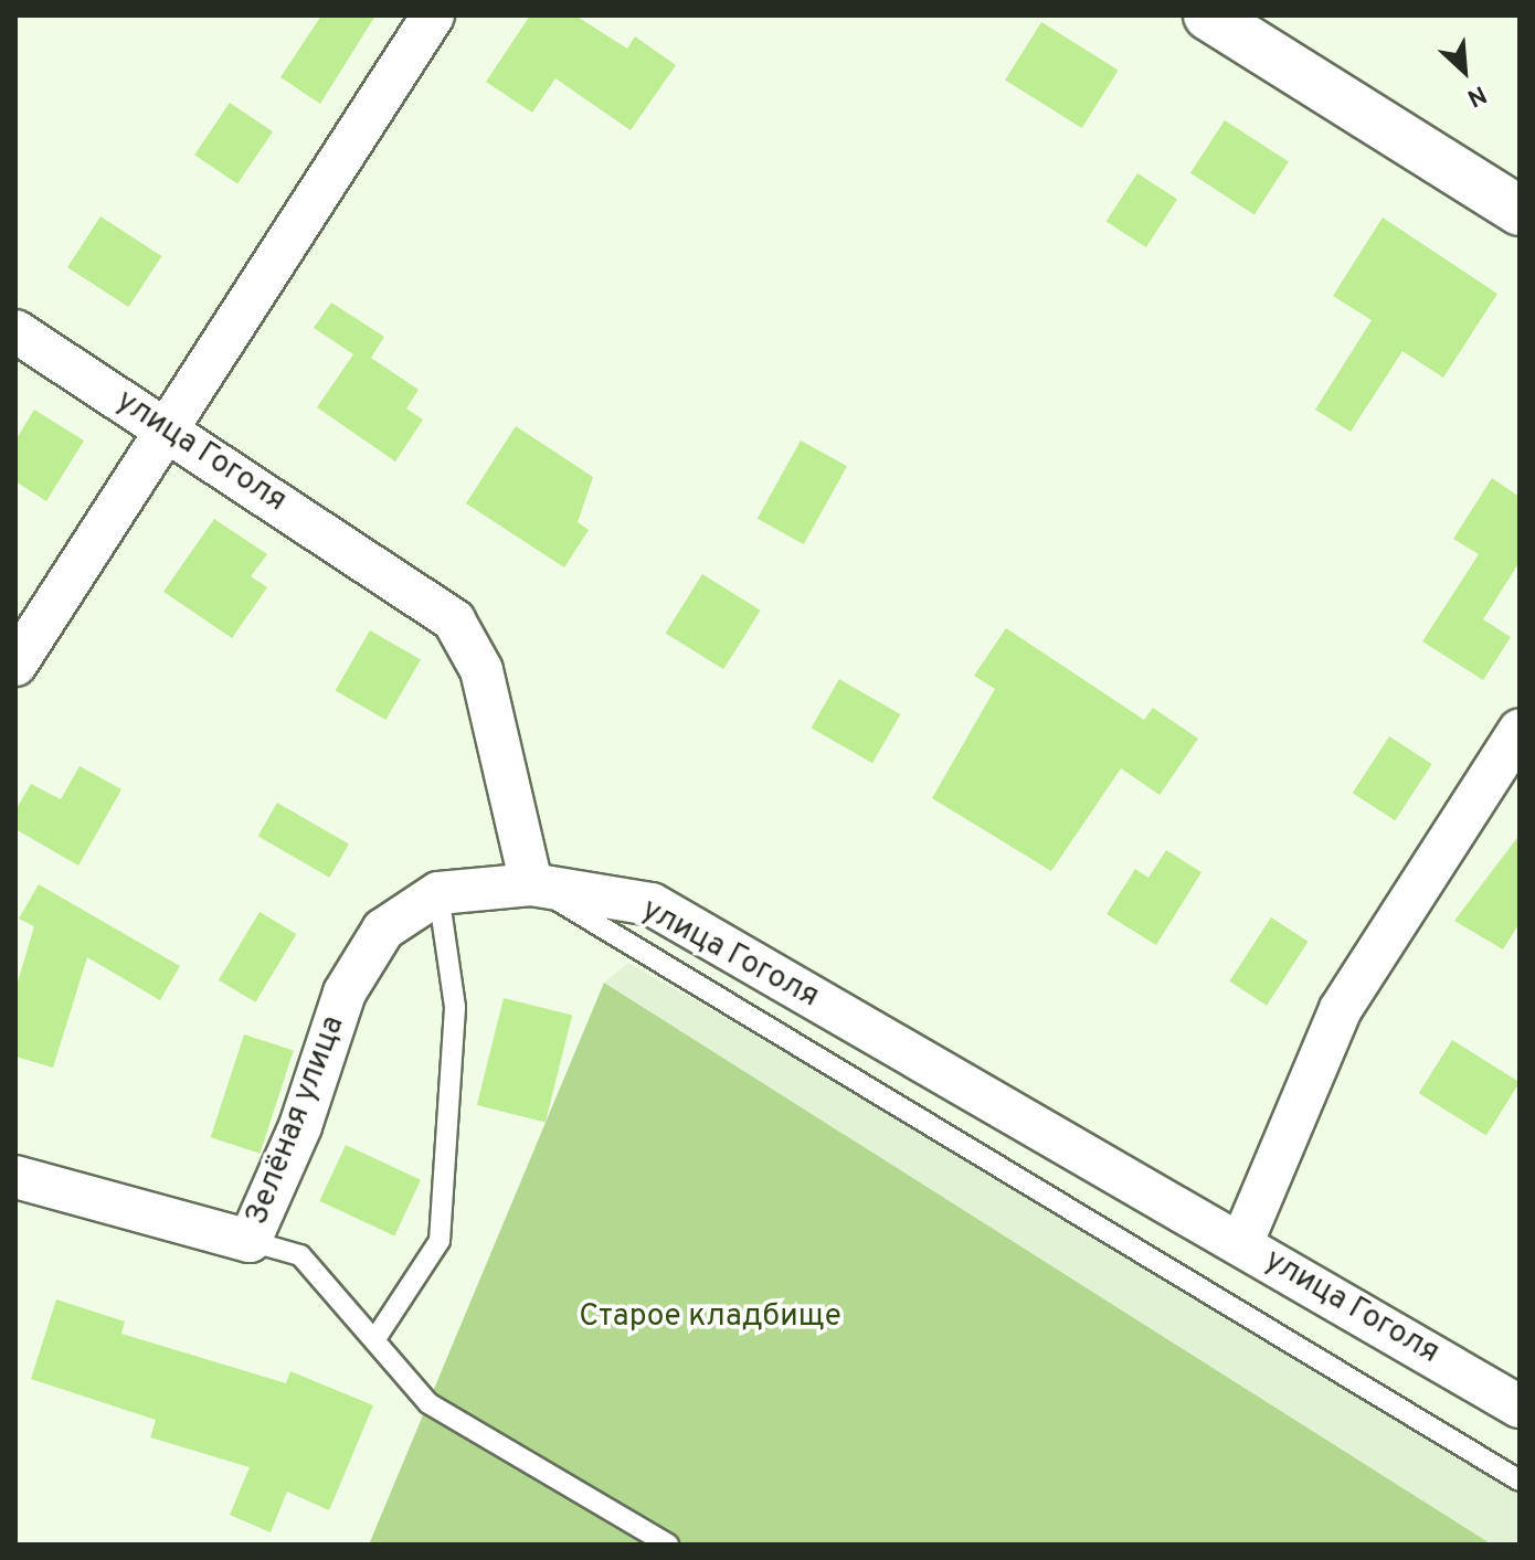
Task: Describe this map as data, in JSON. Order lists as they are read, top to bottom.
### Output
{
  "streets": {
    "street": ["улица Гоголя", "Зелёная улица"]
  },
  "crossings": [
    ["улица Гоголя", "Зелёная улица"]
  ],
  "parks": ["Старое кладбище"],
  "north": "bottom right"
}
